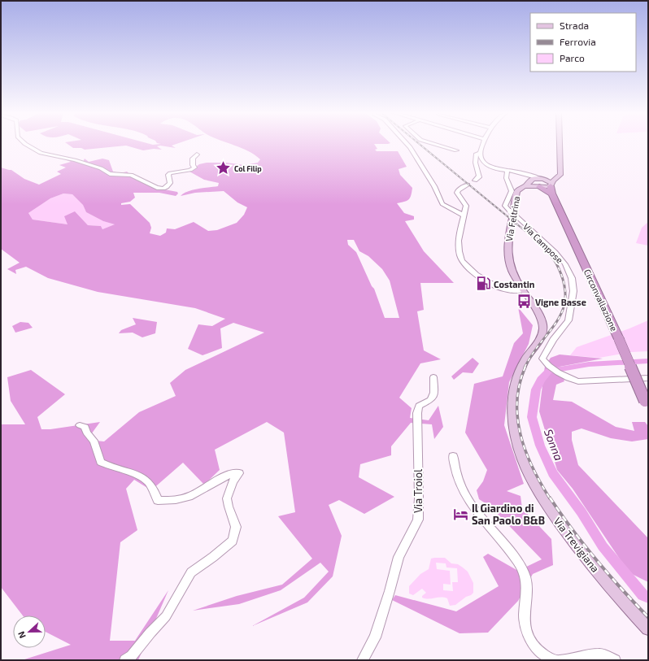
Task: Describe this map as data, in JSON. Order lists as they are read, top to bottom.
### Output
{
  "streets": {
    "highway": ["Circonvallazione"],
    "main road": ["Via Feltrina", "Via Trevigiana"],
    "street": ["Via Campose", "Via Troiol"]
  },
  "crossings": [
    ["Via Feltrina", "Via Trevigiana"]
  ],
  "water": ["Sonna"],
  "places": {
    "place": ["Col Filip"],
    "fuel station": ["Costantin"],
    "bus stop": ["Vigne Basse"],
    "hotel": ["Il Giardino di San Paolo B&B"]
  },
  "legend": ["Strada", "Ferrovia", "Parco"],
  "north": "left"
}
